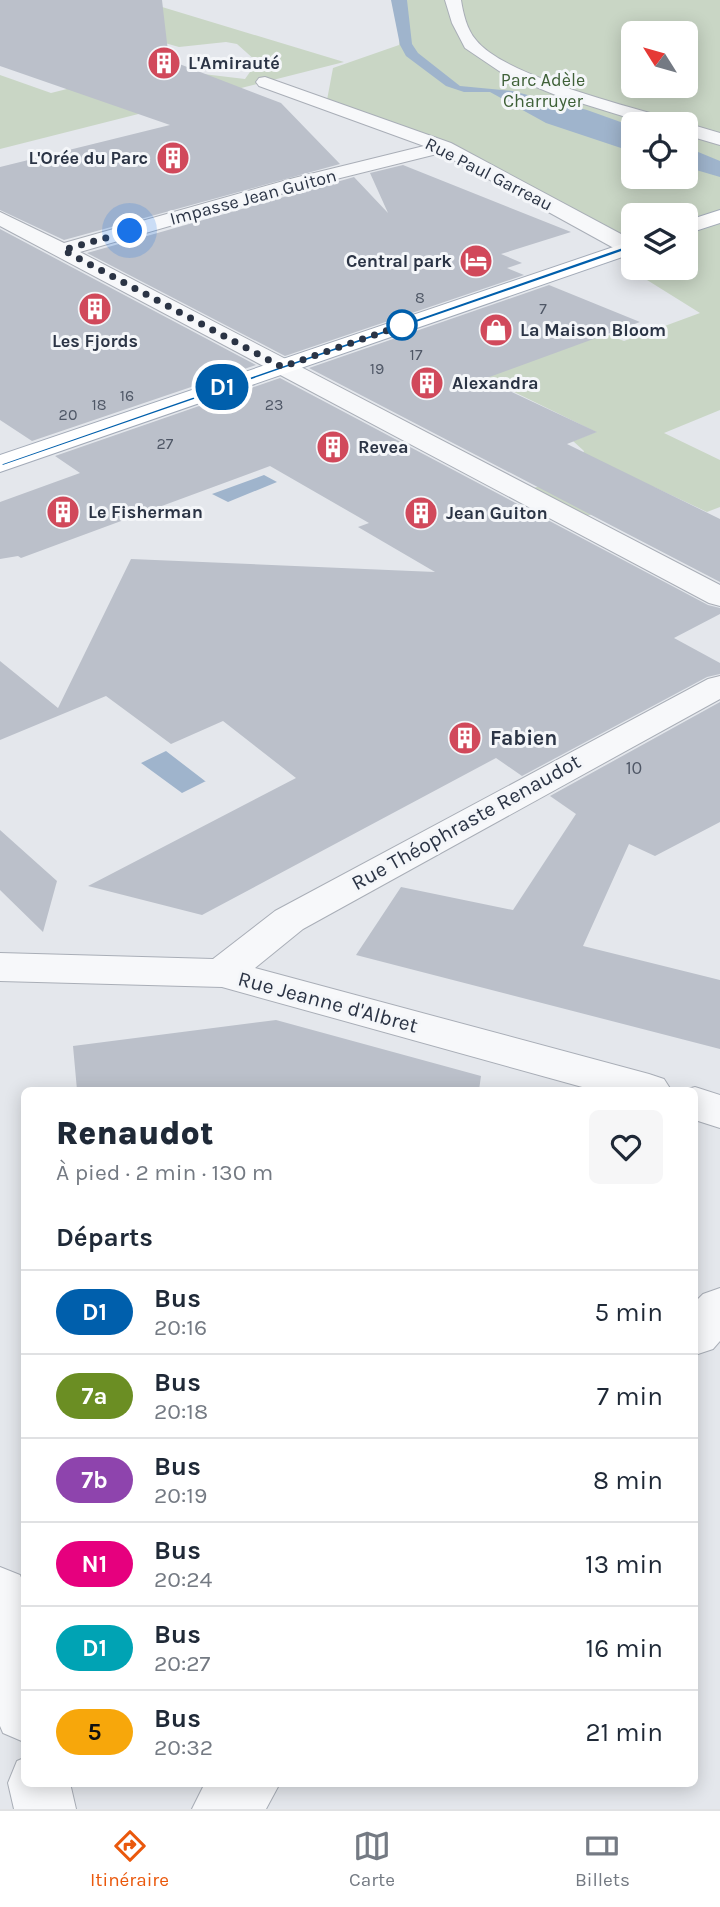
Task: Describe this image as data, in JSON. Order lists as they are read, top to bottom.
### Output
{
  "streets": {
    "street": [
      "Rue Paul Garreau",
      "Impasse Jean Guiton",
      "Rue Théophraste Renaudot",
      "Rue Jeanne d'Albret"
    ]
  },
  "crossings": [
    ["Rue Paul Garreau", "Impasse Jean Guiton"],
    ["Rue Théophraste Renaudot", "Rue Jeanne d'Albret"]
  ],
  "parks": ["Parc Adèle Charruyer"],
  "places": {
    "building": [
      "L'Amirauté",
      "L'Orée du Parc",
      "Les Fjords",
      "Alexandra",
      "Revea",
      "Le Fisherman",
      "Jean Guiton",
      "Fabien"
    ],
    "hotel": ["Central park"],
    "shop": ["La Maison Bloom"]
  },
  "lines": ["bus line D1"],
  "house_numbers": [
    "8",
    "7",
    "17",
    "19",
    "16",
    "18",
    "23",
    "20",
    "27",
    "10"
  ],
  "north": "top left",
  "page": {
    "on_map": "D1",
    "heading": [
      ["Renaudot", "À pied · 2 min · 130 m"],
      "Départs"
    ],
    "list": [
      {
        "mark": "D1",
        "name": "Bus",
        "note": "20:16",
        "value": "5 min"
      },
      {
        "mark": "7a",
        "name": "Bus",
        "note": "20:18",
        "value": "7 min"
      },
      {
        "mark": "7b",
        "name": "Bus",
        "note": "20:19",
        "value": "8 min"
      },
      {
        "mark": "N1",
        "name": "Bus",
        "note": "20:24",
        "value": "13 min"
      },
      {
        "mark": "D1",
        "name": "Bus",
        "note": "20:27",
        "value": "16 min"
      },
      {
        "mark": "5",
        "name": "Bus",
        "note": "20:32",
        "value": "21 min"
      }
    ],
    "tabs": ["Itinéraire", "Carte", "Billets"]
  }
}
